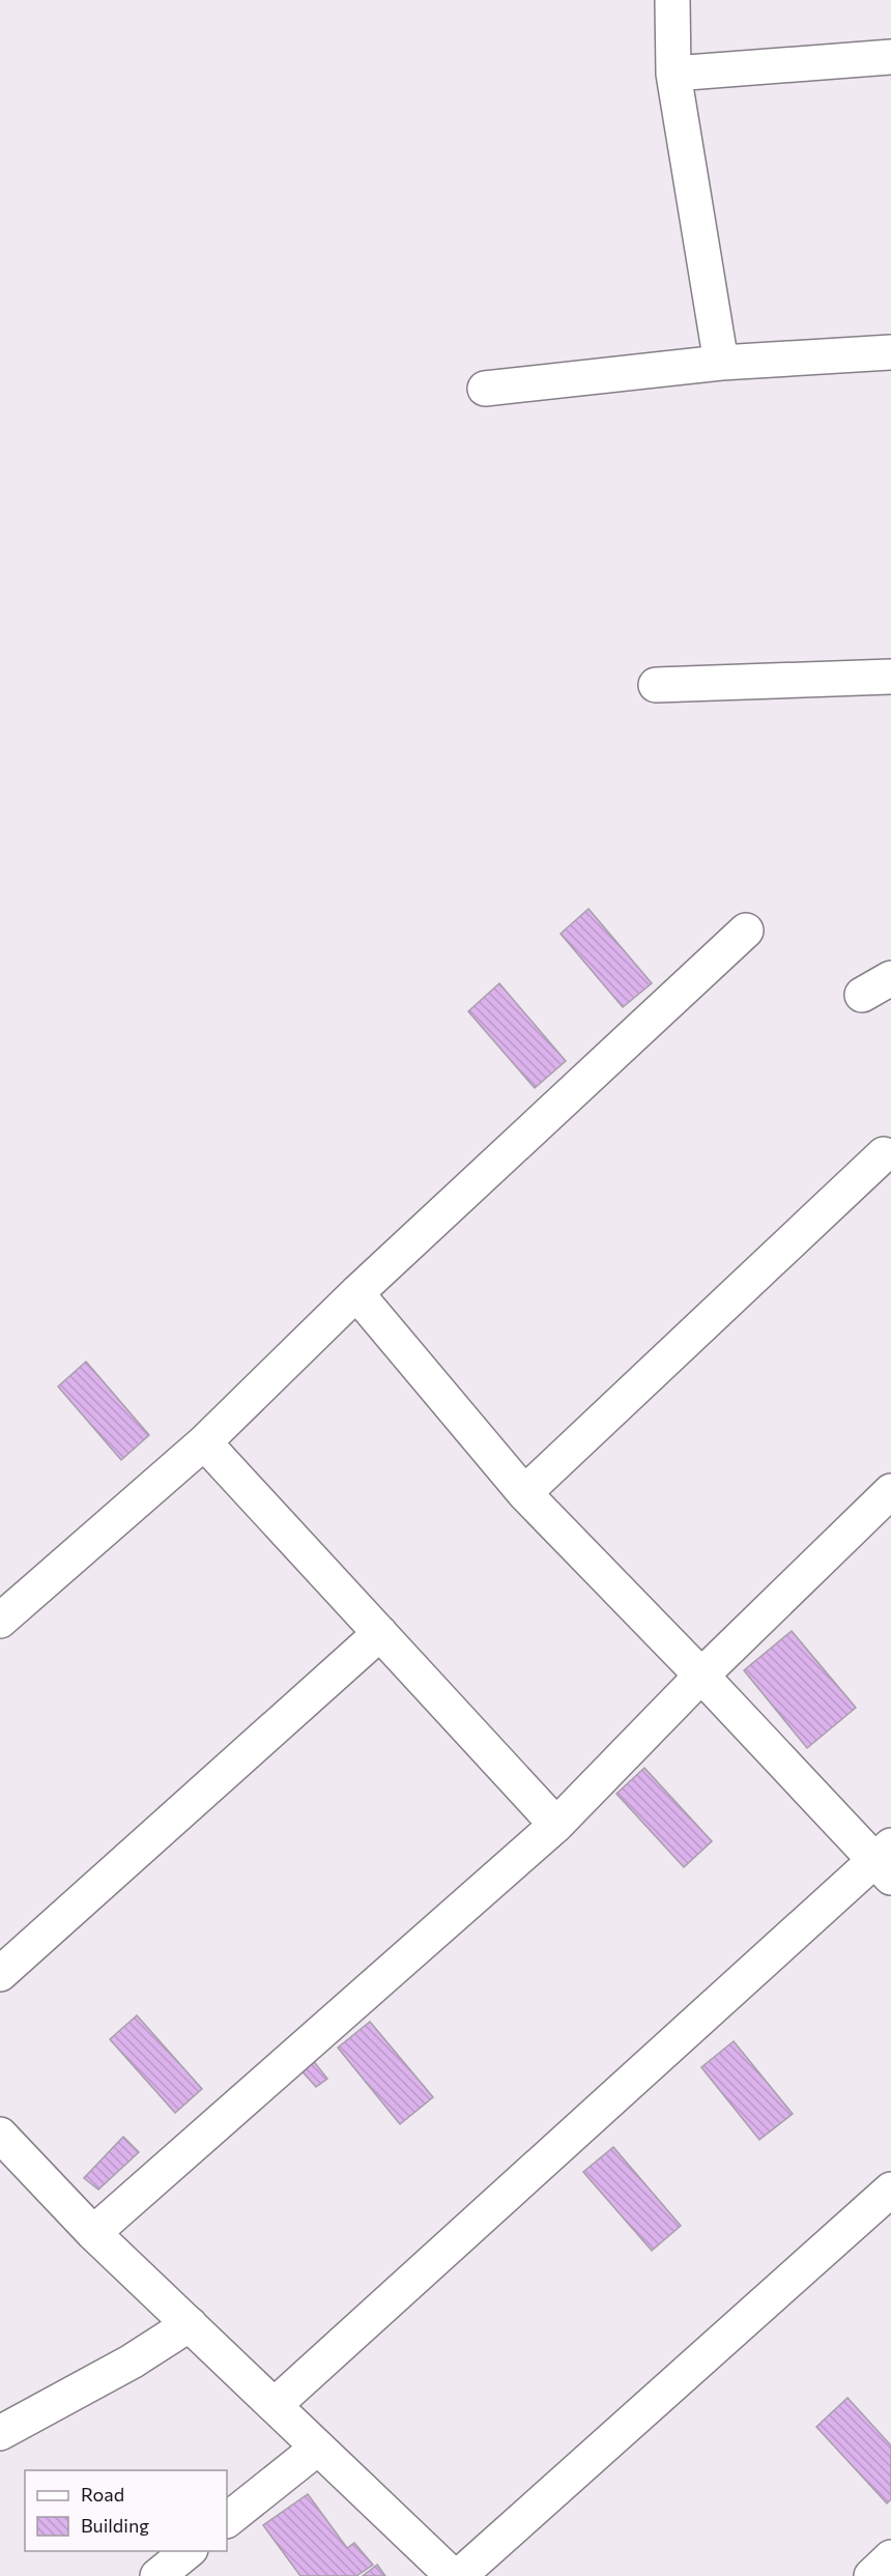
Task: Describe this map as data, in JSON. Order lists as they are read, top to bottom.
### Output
{
  "legend": ["Road", "Building"]
}
